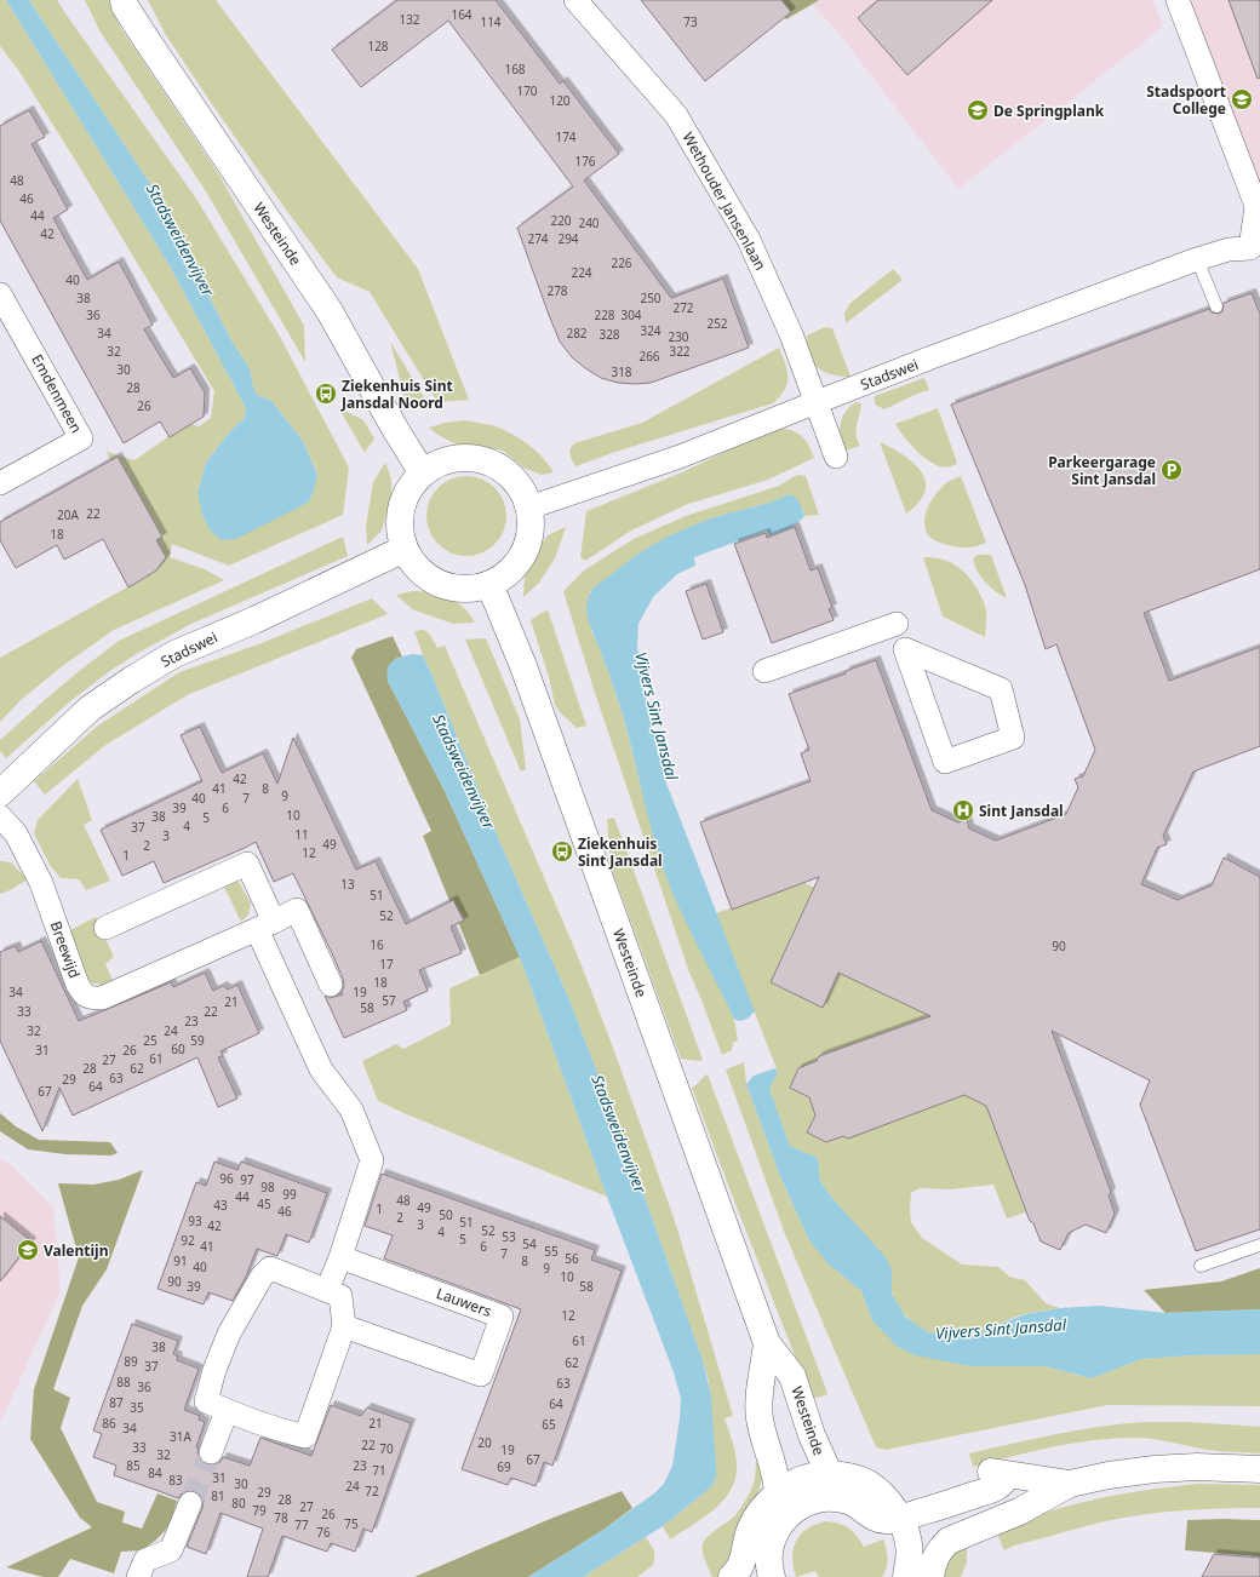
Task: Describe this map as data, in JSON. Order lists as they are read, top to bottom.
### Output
{
  "streets": {
    "street": [
      "Wethouder Jansenlaan",
      "Westeinde",
      "Stadswei",
      "Emdenmeen",
      "Breewijd",
      "Lauwers"
    ]
  },
  "crossings": [
    ["Wethouder Jansenlaan", "Stadswei"],
    ["Westeinde", "Stadswei"]
  ],
  "water": ["Stadsweidenvijver", "Vijvers Sint Jansdal"],
  "places": {
    "school or university": ["Stadspoort College", "De Springplank", "Valentijn"],
    "bus stop": ["Ziekenhuis Sint Jansdal Noord", "Ziekenhuis Sint Jansdal"],
    "parking": ["Parkeergarage Sint Jansdal"],
    "hospital": ["Sint Jansdal"]
  },
  "house_numbers": [
    "164",
    "132",
    "114",
    "73",
    "128",
    "168",
    "170",
    "120",
    "174",
    "176",
    "48",
    "46",
    "44",
    "220",
    "240",
    "42",
    "274",
    "294",
    "226",
    "224",
    "40",
    "278",
    "38",
    "250",
    "272",
    "36",
    "228",
    "304",
    "252",
    "324",
    "34",
    "282",
    "328",
    "230",
    "32",
    "322",
    "266",
    "30",
    "318",
    "28",
    "26",
    "22",
    "20A",
    "18",
    "42",
    "41",
    "8",
    "9",
    "40",
    "7",
    "39",
    "6",
    "10",
    "38",
    "5",
    "4",
    "37",
    "11",
    "3",
    "49",
    "2",
    "12",
    "1",
    "13",
    "51",
    "52",
    "16",
    "90",
    "17",
    "18",
    "34",
    "19",
    "57",
    "21",
    "58",
    "33",
    "22",
    "23",
    "32",
    "24",
    "25",
    "59",
    "60",
    "31",
    "26",
    "61",
    "27",
    "28",
    "62",
    "63",
    "29",
    "64",
    "67",
    "96",
    "97",
    "98",
    "99",
    "44",
    "48",
    "45",
    "43",
    "49",
    "1",
    "46",
    "50",
    "2",
    "93",
    "51",
    "3",
    "42",
    "52",
    "4",
    "53",
    "5",
    "92",
    "54",
    "41",
    "6",
    "55",
    "7",
    "56",
    "91",
    "8",
    "40",
    "9",
    "10",
    "90",
    "39",
    "58",
    "12",
    "61",
    "38",
    "89",
    "62",
    "37",
    "88",
    "63",
    "36",
    "87",
    "64",
    "35",
    "86",
    "21",
    "65",
    "34",
    "31A",
    "20",
    "22",
    "33",
    "70",
    "19",
    "32",
    "67",
    "85",
    "23",
    "69",
    "71",
    "84",
    "31",
    "83",
    "30",
    "24",
    "72",
    "29",
    "81",
    "28",
    "80",
    "27",
    "79",
    "26",
    "78",
    "75",
    "77",
    "76"
  ]
}
